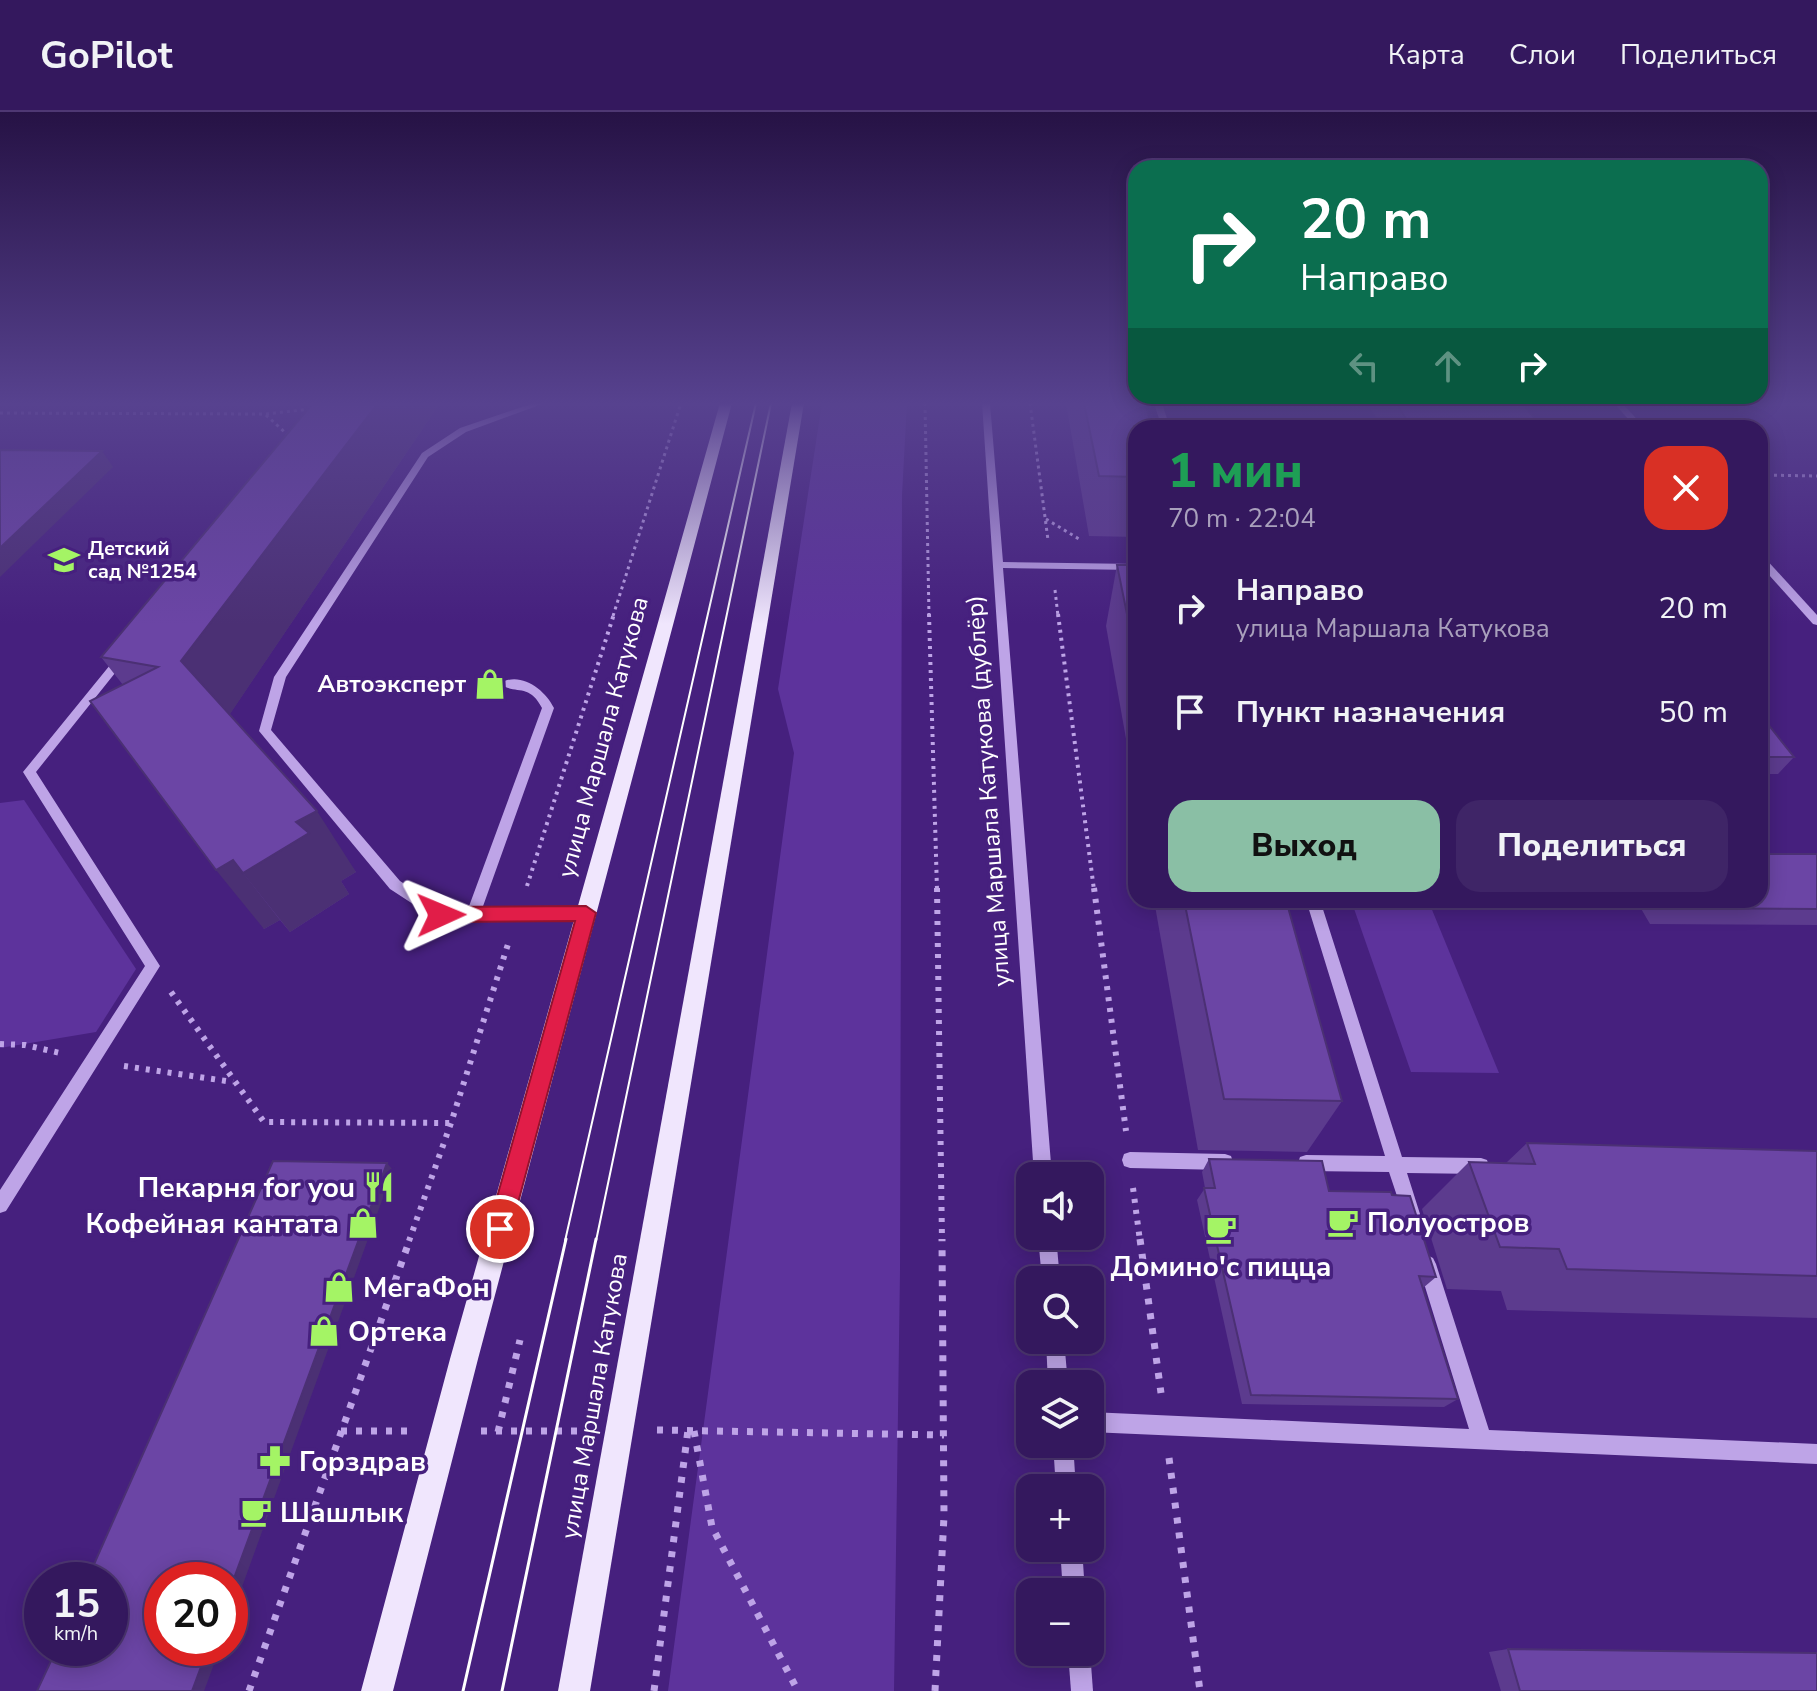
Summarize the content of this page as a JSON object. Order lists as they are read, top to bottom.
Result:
{
  "streets": {
    "main road": ["улица Маршала Катукова"],
    "street": ["улица Маршала Катукова (дублёр)"]
  },
  "places": {
    "school or university": ["Детский сад №1254"],
    "shop": [
      "Автоэксперт",
      "Кофейная кантата",
      "МегаФон",
      "Ортека"
    ],
    "restaurant": ["Пекарня for you"],
    "cafe": ["Полуостров", "Домино'с пицца", "Шашлык"],
    "pharmacy": ["Горздрав"]
  },
  "page": {
    "header": "GoPilot",
    "nav": ["Карта", "Слои", "Поделиться"],
    "turn": ["20 m", "Направо"],
    "heading": ["1 мин", "70 m · 22:04"],
    "list": [
      {
        "name": "Направо",
        "note": "улица Маршала Катукова",
        "value": "20 m"
      },
      {
        "name": "Пункт назначения",
        "value": "50 m"
      }
    ],
    "buttons": ["Выход", "Поделиться"],
    "map_buttons": ["+", "−"],
    "speed": "15 km/h",
    "limit": "20"
  }
}
